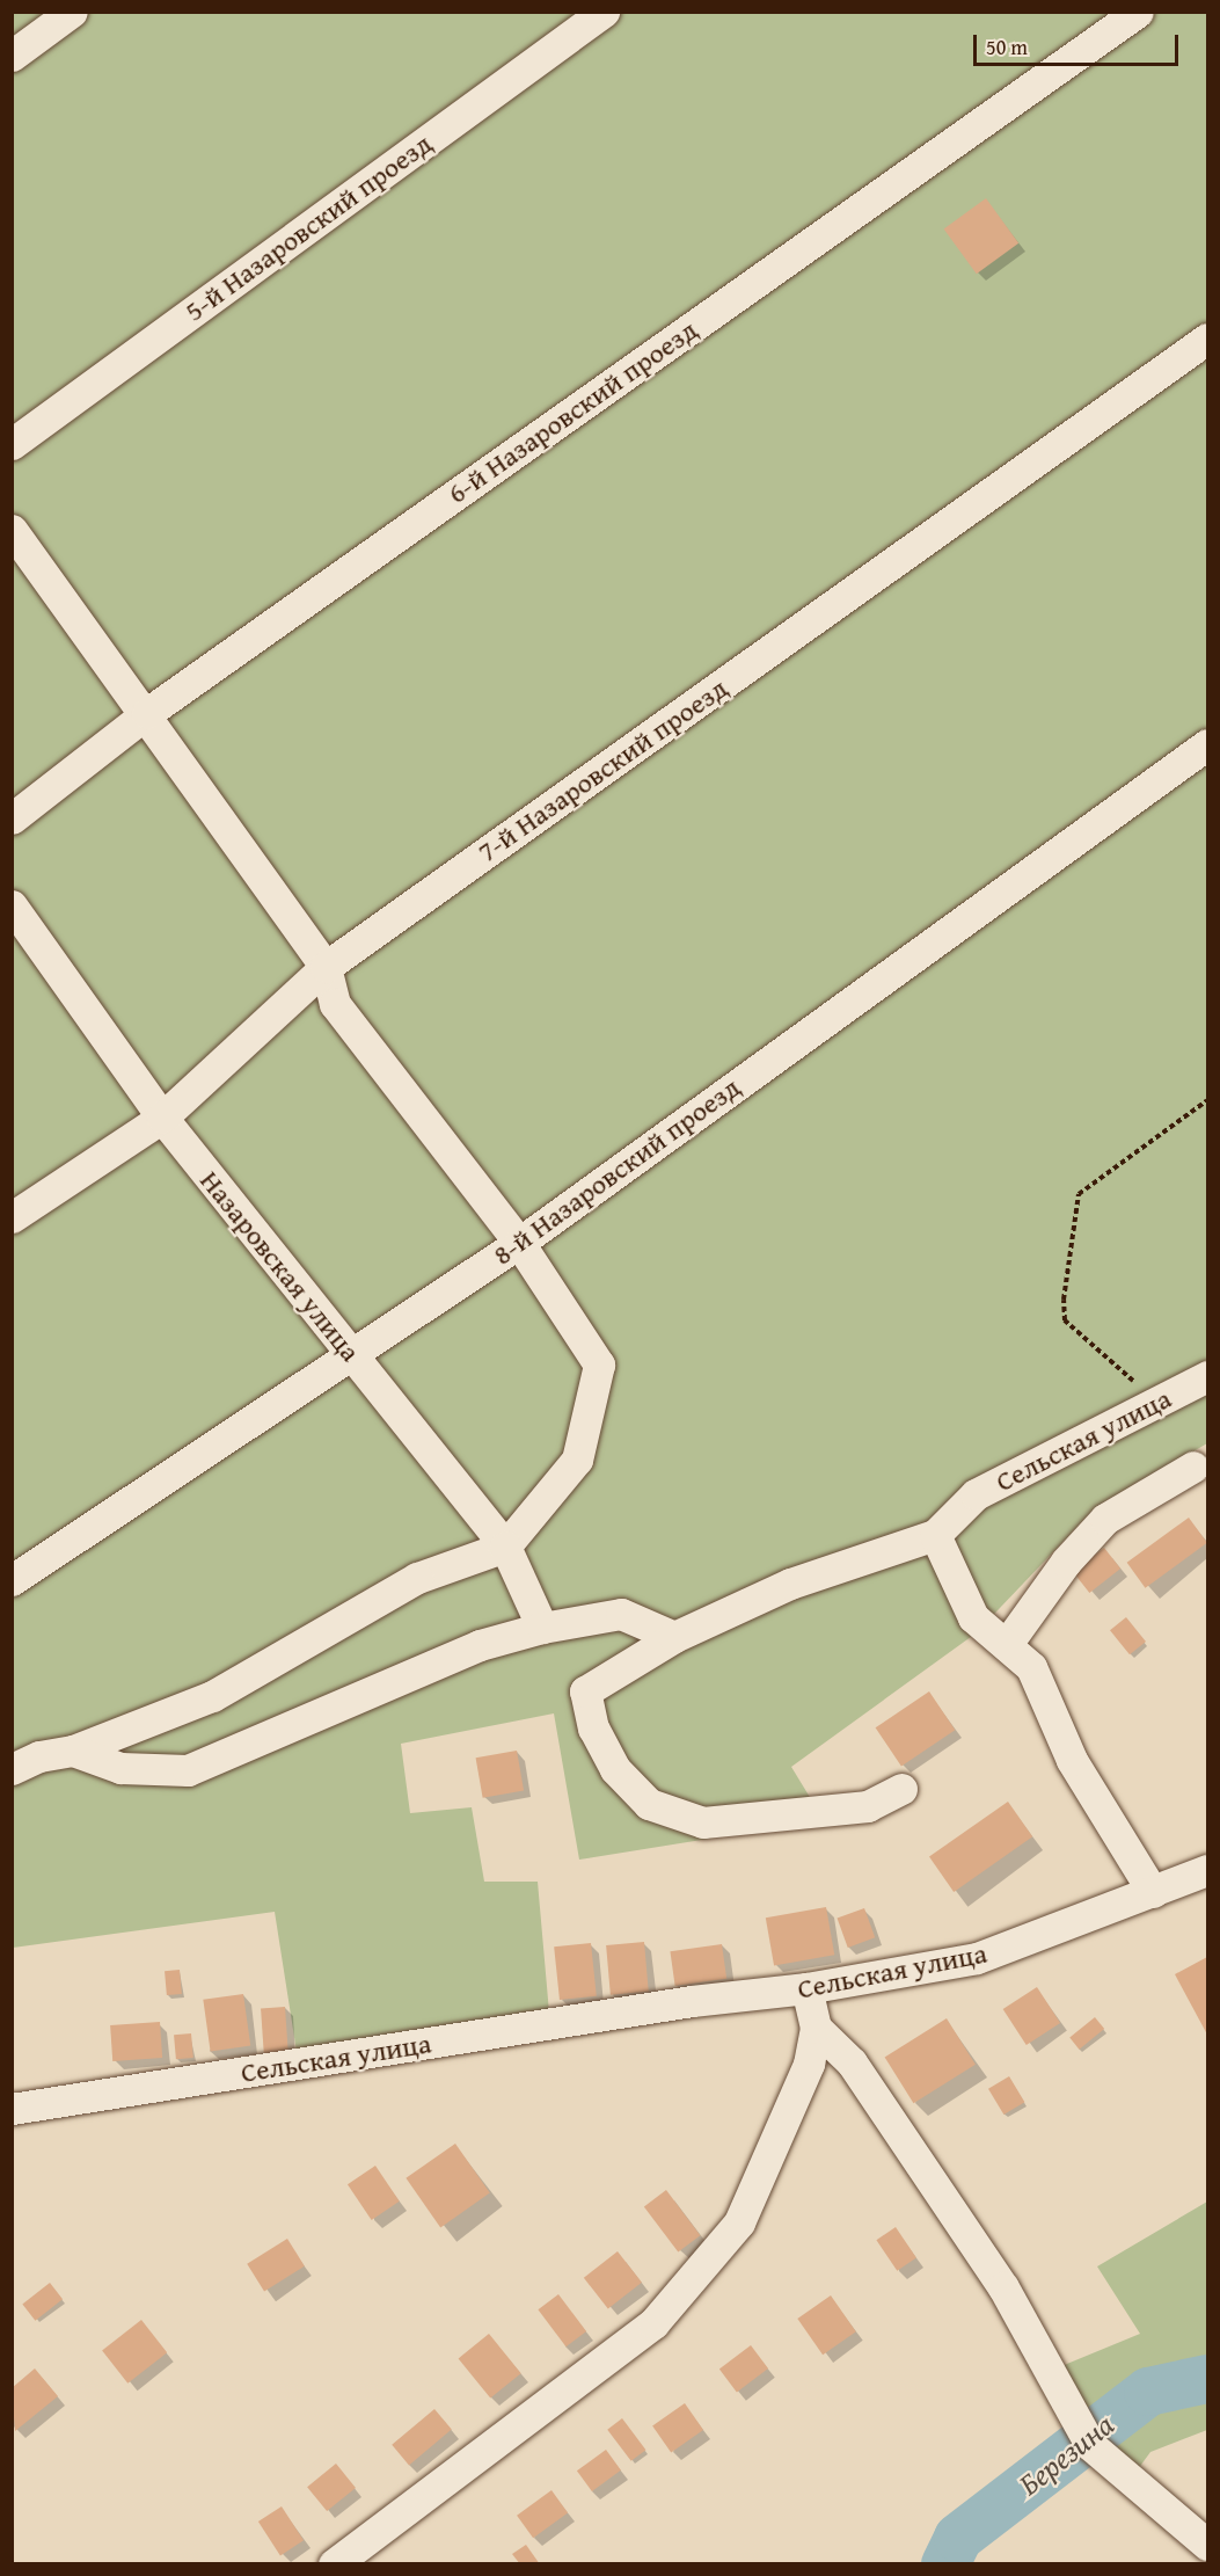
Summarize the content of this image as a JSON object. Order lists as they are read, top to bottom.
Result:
{
  "streets": {
    "street": [
      "5-й Назаровский проезд",
      "6-й Назаровский проезд",
      "7-й Назаровский проезд",
      "8-й Назаровский проезд",
      "Назаровская улица",
      "Сельская улица"
    ]
  },
  "crossings": [
    ["7-й Назаровский проезд", "Назаровская улица"],
    ["8-й Назаровский проезд", "Назаровская улица"]
  ],
  "water": ["Березина"],
  "scale_bar": "50 m"
}
